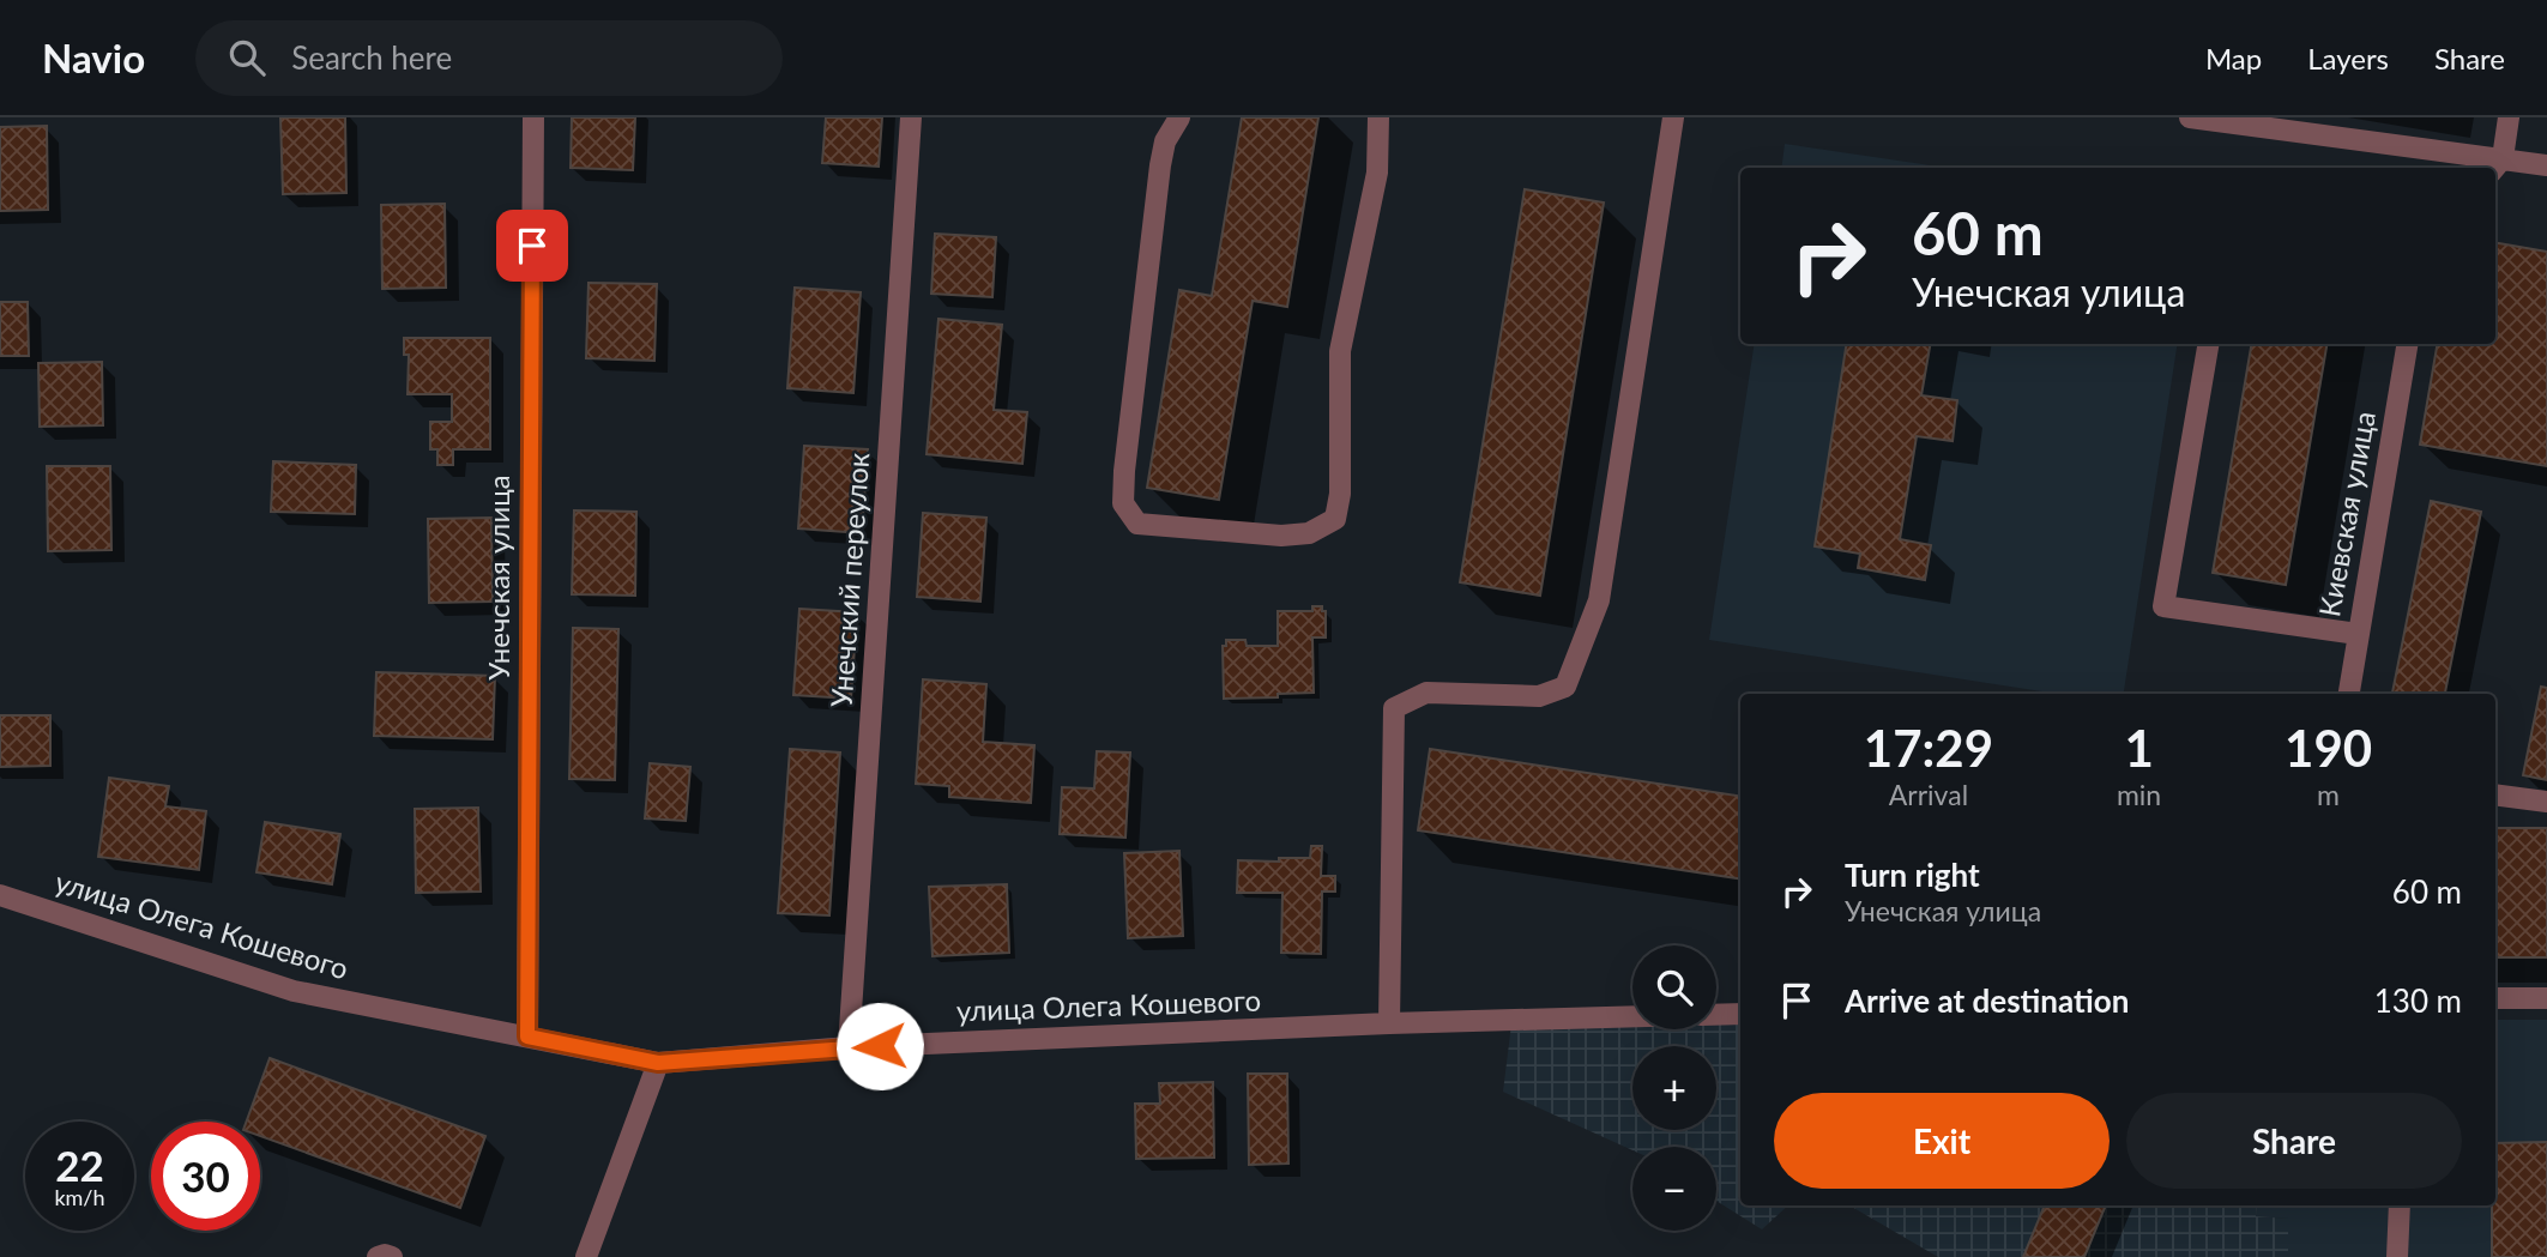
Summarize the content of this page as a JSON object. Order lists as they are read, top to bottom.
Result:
{
  "streets": {
    "street": [
      "Киевская улица",
      "Унечская улица",
      "Унечский переулок",
      "улица Олега Кошевого"
    ]
  },
  "crossings": [
    ["Унечская улица", "улица Олега Кошевого"],
    ["Унечский переулок", "улица Олега Кошевого"]
  ],
  "page": {
    "header": "Navio",
    "search": "Search here",
    "nav": ["Map", "Layers", "Share"],
    "turn": ["60 m", "Унечская улица"],
    "eta": [
      "17:29",
      "Arrival",
      "1",
      "min",
      "190",
      "m"
    ],
    "list": [
      {
        "name": "Turn right",
        "note": "Унечская улица",
        "value": "60 m"
      },
      {
        "name": "Arrive at destination",
        "value": "130 m"
      }
    ],
    "map_buttons": ["+", "−"],
    "buttons": ["Exit", "Share"],
    "speed": "22 km/h",
    "limit": "30"
  }
}
